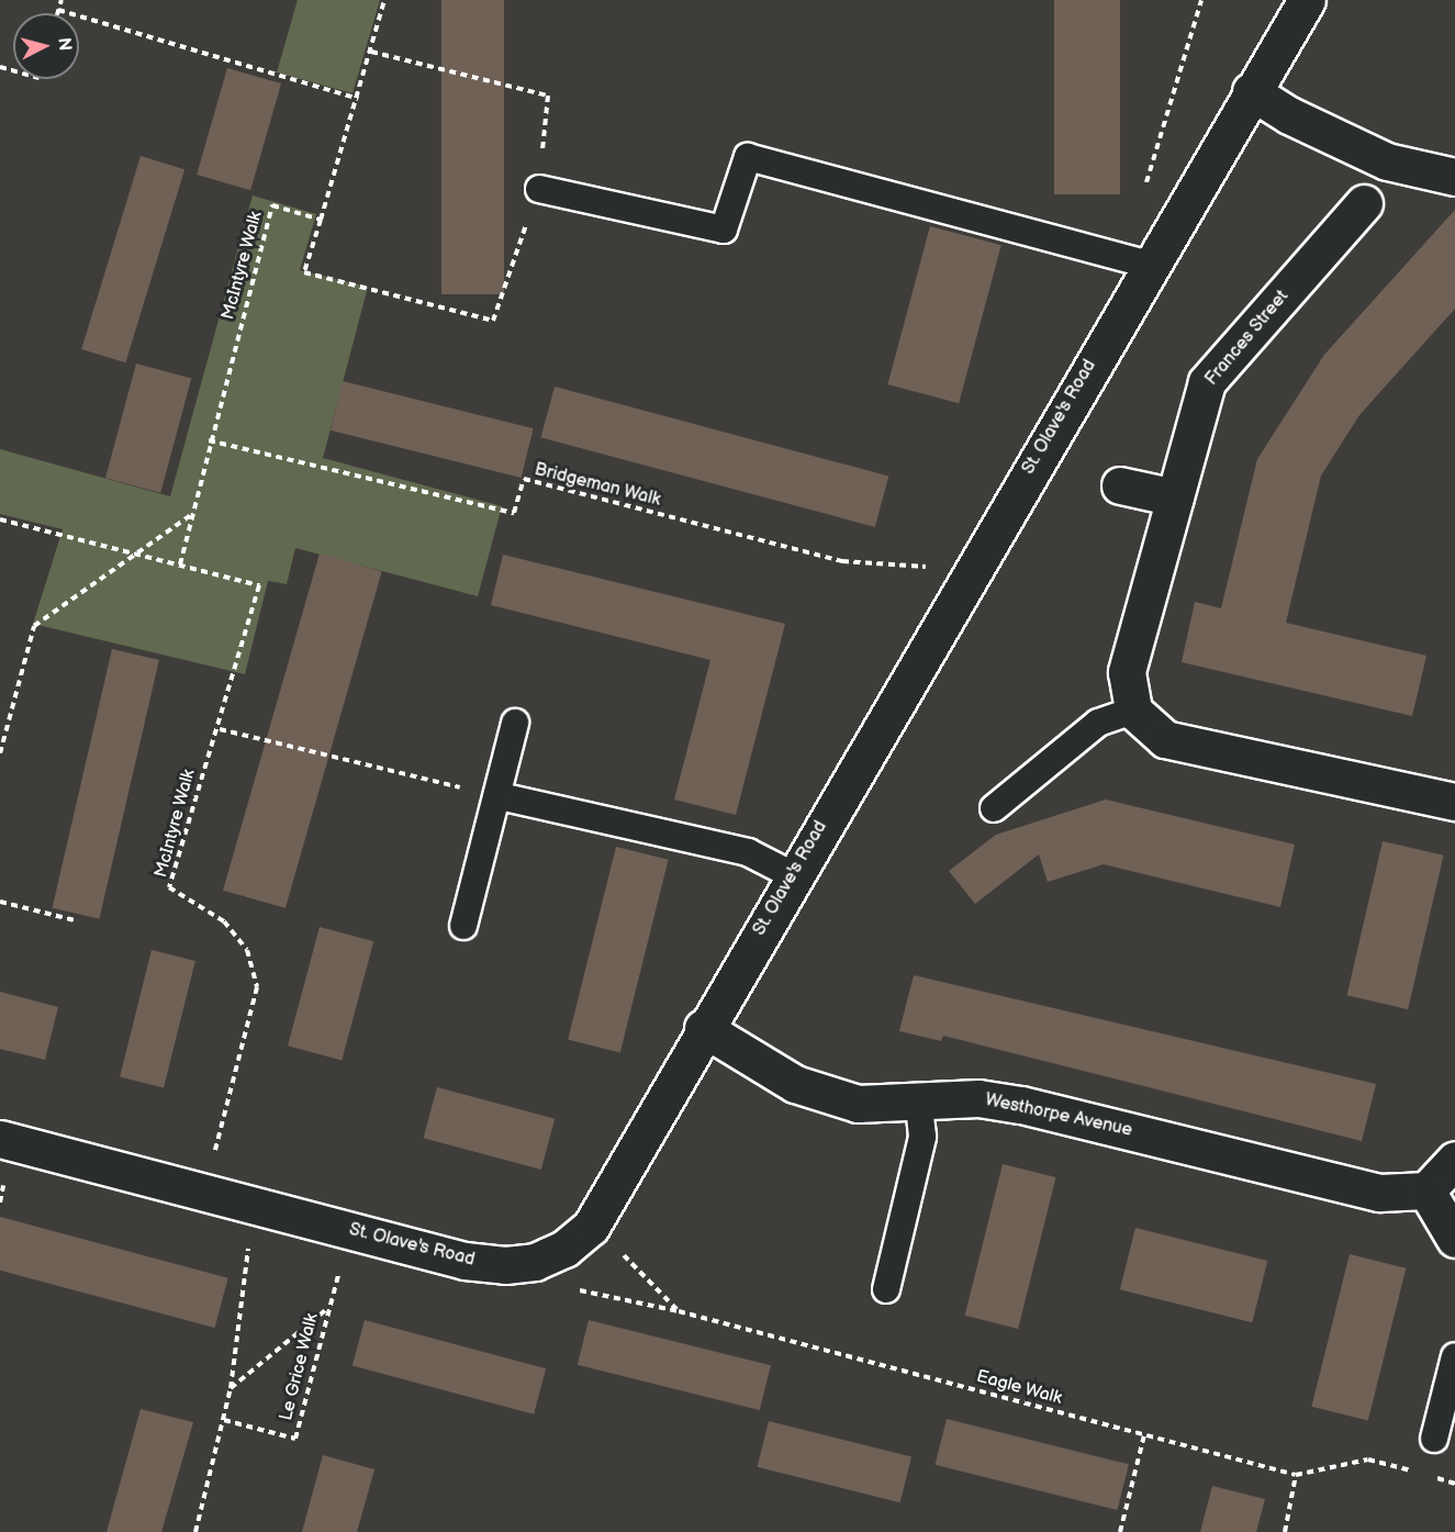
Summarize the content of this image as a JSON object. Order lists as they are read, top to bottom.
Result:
{
  "streets": {
    "street": ["Frances Street", "St. Olave's Road", "Westhorpe Avenue"],
    "path": [
      "McIntyre Walk",
      "Bridgeman Walk",
      "Le Grice Walk",
      "Eagle Walk"
    ]
  },
  "crossings": [
    ["McIntyre Walk", "St. Olave's Road"],
    ["McIntyre Walk", "Bridgeman Walk"],
    ["St. Olave's Road", "Bridgeman Walk"],
    ["St. Olave's Road", "Westhorpe Avenue"]
  ],
  "north": "right"
}
